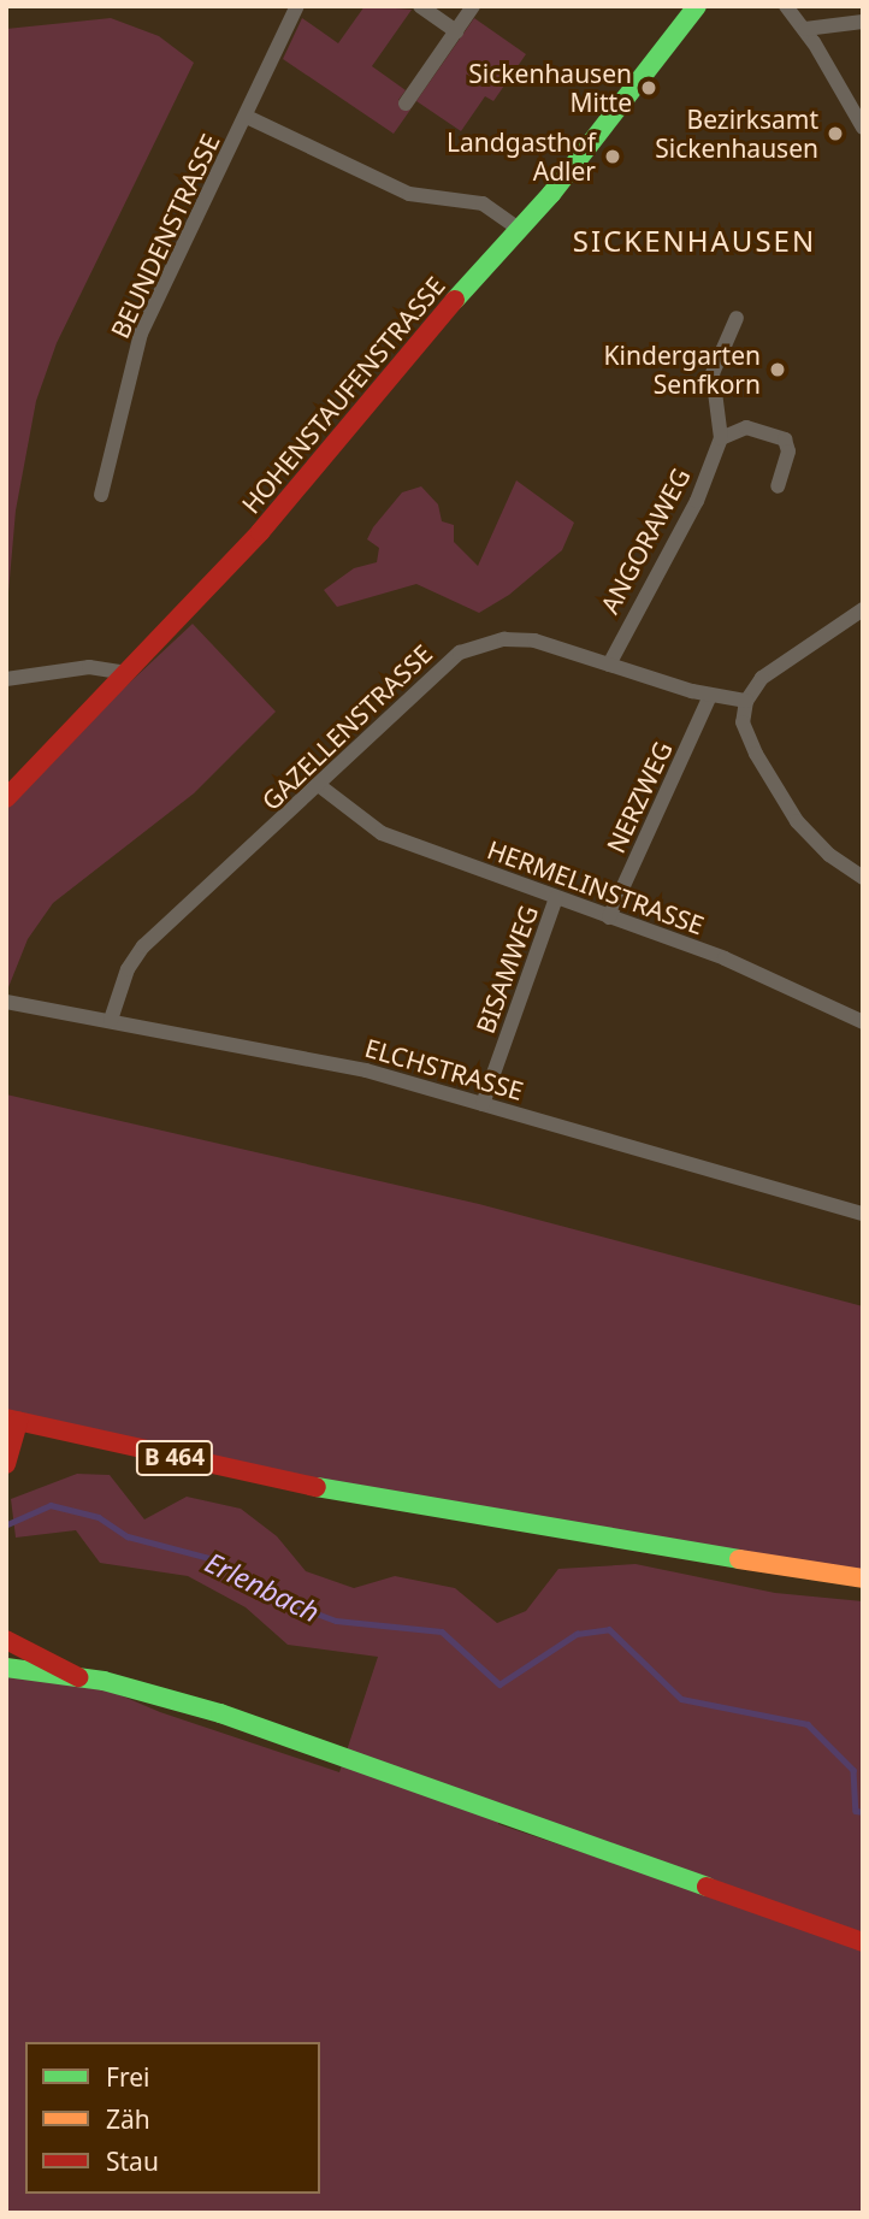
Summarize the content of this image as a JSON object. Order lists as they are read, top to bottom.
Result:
{
  "streets": {
    "street": [
      "BEUNDENSTRASSE",
      "HOHENSTAUFENSTRASSE",
      "ANGORAWEG",
      "GAZELLENSTRASSE",
      "NERZWEG",
      "HERMELINSTRASSE",
      "BISAMWEG",
      "ELCHSTRASSE",
      "B 464"
    ]
  },
  "crossings": [
    ["ANGORAWEG", "GAZELLENSTRASSE"],
    ["GAZELLENSTRASSE", "NERZWEG"],
    ["GAZELLENSTRASSE", "HERMELINSTRASSE"],
    ["GAZELLENSTRASSE", "ELCHSTRASSE"],
    ["NERZWEG", "HERMELINSTRASSE"],
    ["HERMELINSTRASSE", "BISAMWEG"],
    ["BISAMWEG", "ELCHSTRASSE"]
  ],
  "districts": ["SICKENHAUSEN"],
  "water": ["Erlenbach"],
  "places": [
    "Sickenhausen Mitte",
    "Bezirksamt Sickenhausen",
    "Landgasthof Adler",
    "Kindergarten Senfkorn"
  ],
  "legend": ["Frei", "Zäh", "Stau"]
}
